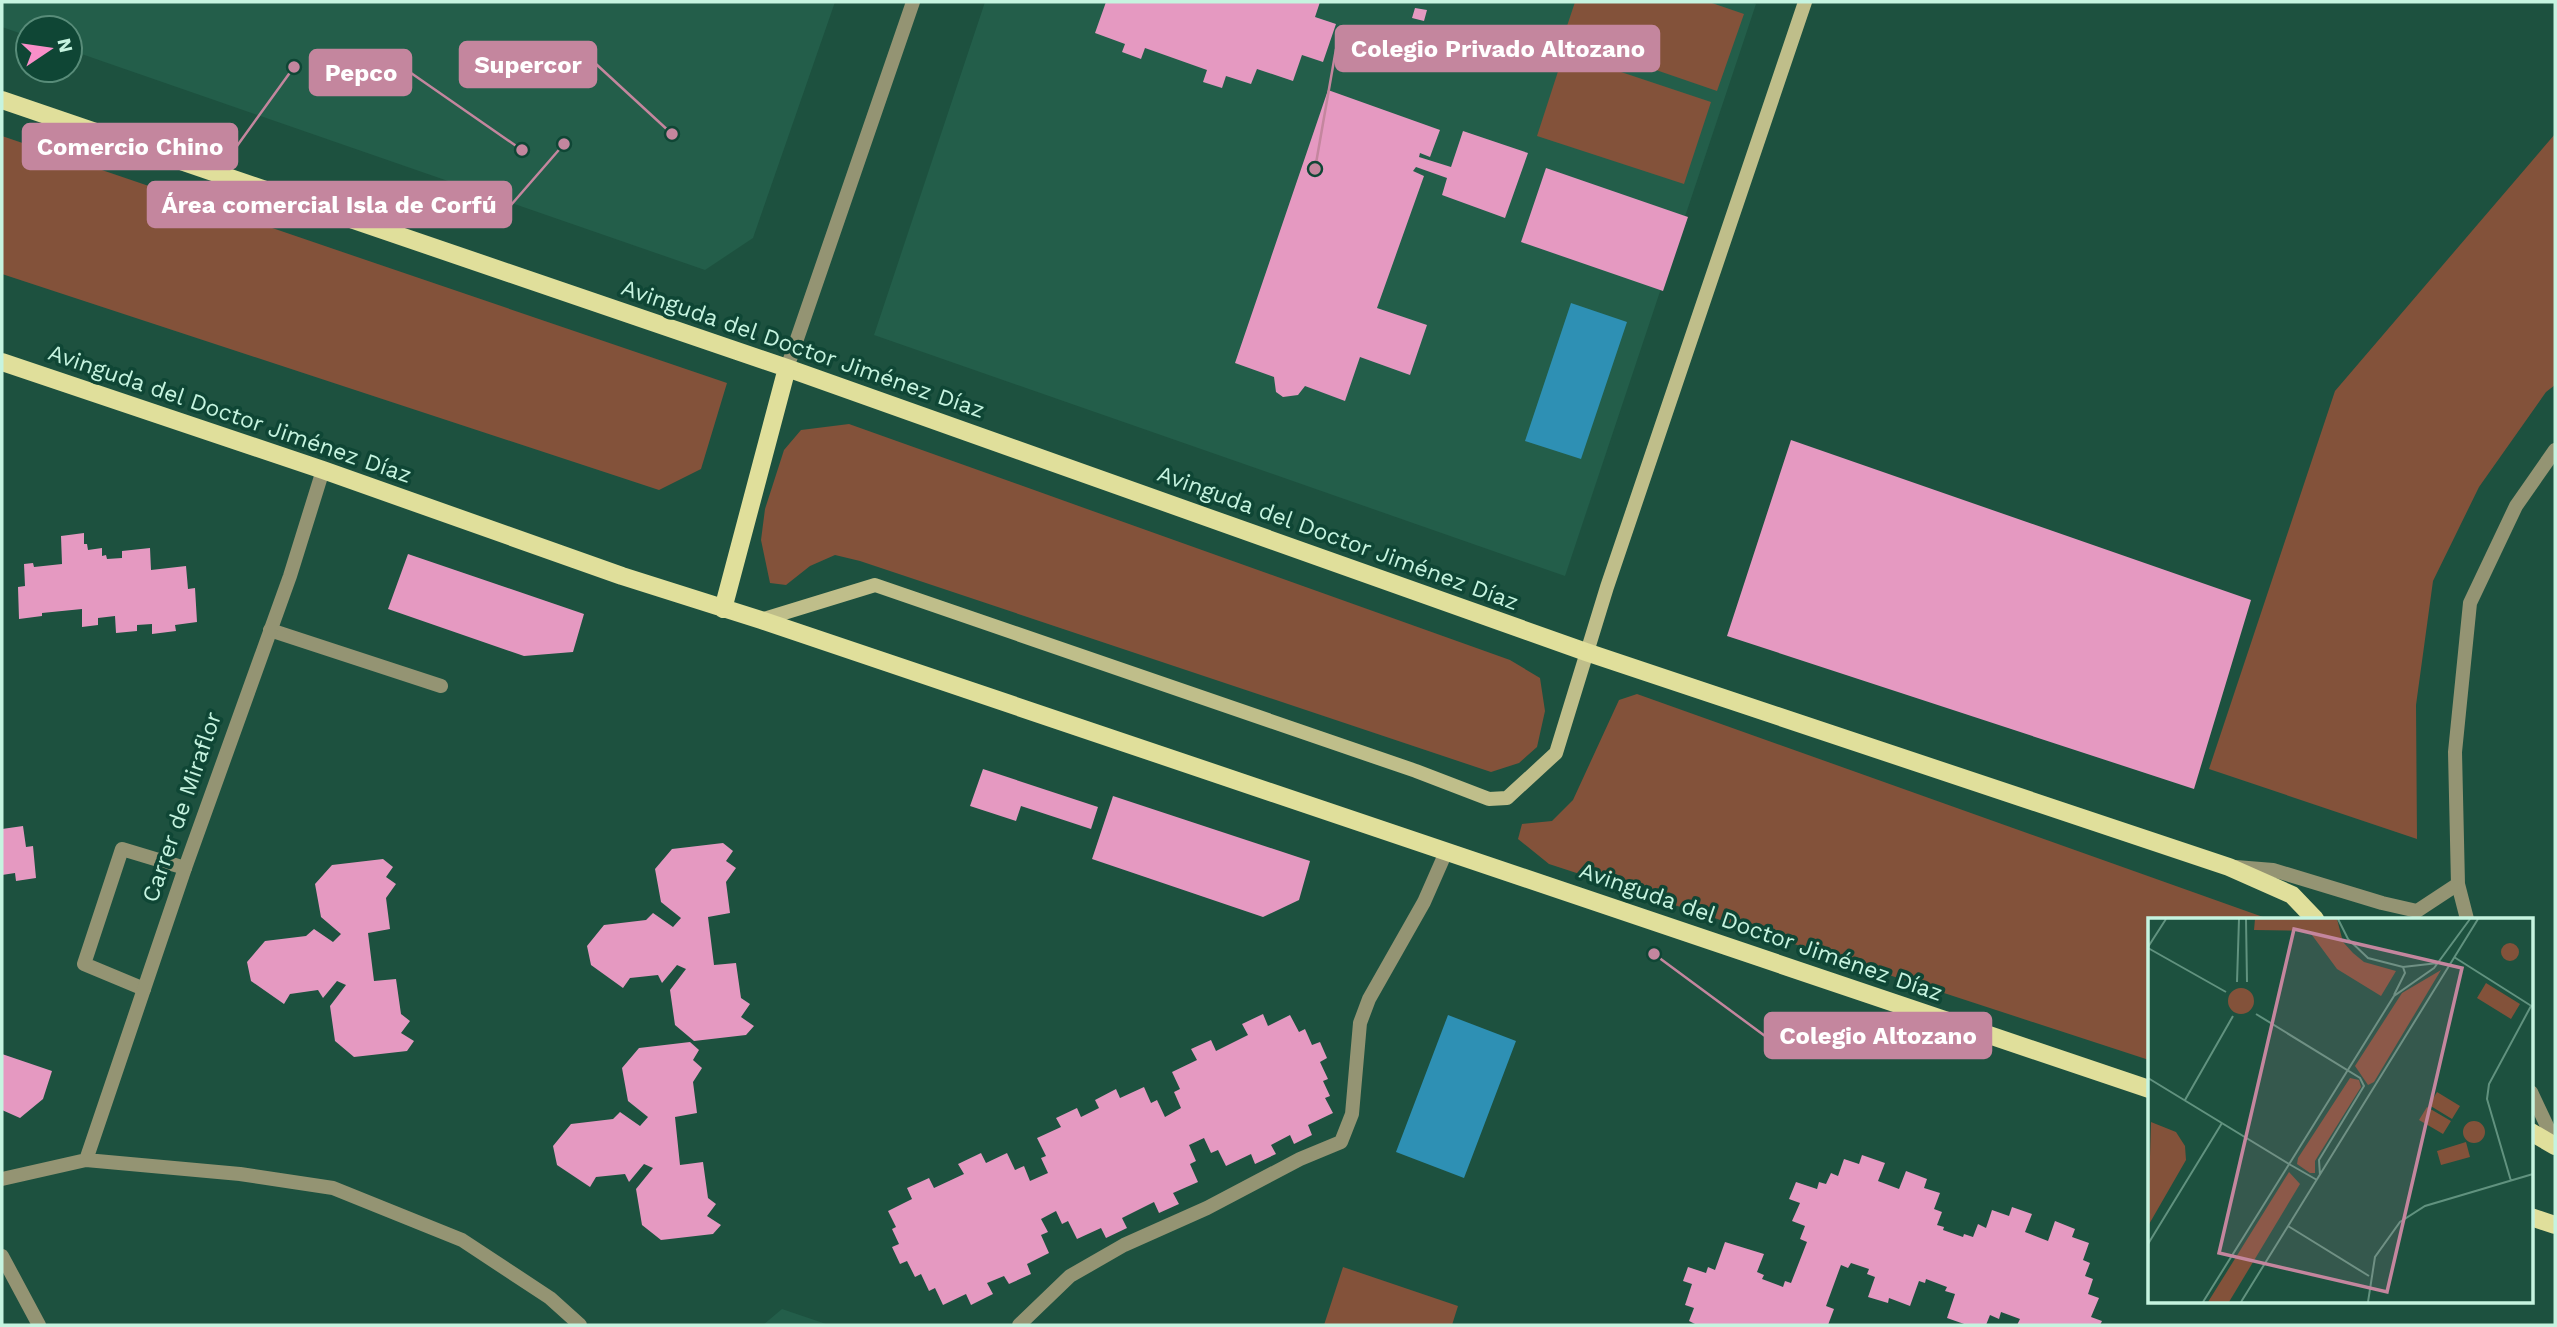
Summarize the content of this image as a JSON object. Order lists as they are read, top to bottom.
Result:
{
  "streets": {
    "main road": ["Avinguda del Doctor Jiménez Díaz"],
    "street": ["Carrer de Miraflor"]
  },
  "crossings": [
    ["Avinguda del Doctor Jiménez Díaz", "Carrer de Miraflor"]
  ],
  "places": [
    "Comercio Chino",
    "Supercor",
    "Área comercial Isla de Corfú",
    "Pepco",
    "Colegio Privado Altozano",
    "Colegio Altozano"
  ],
  "north": "right"
}
